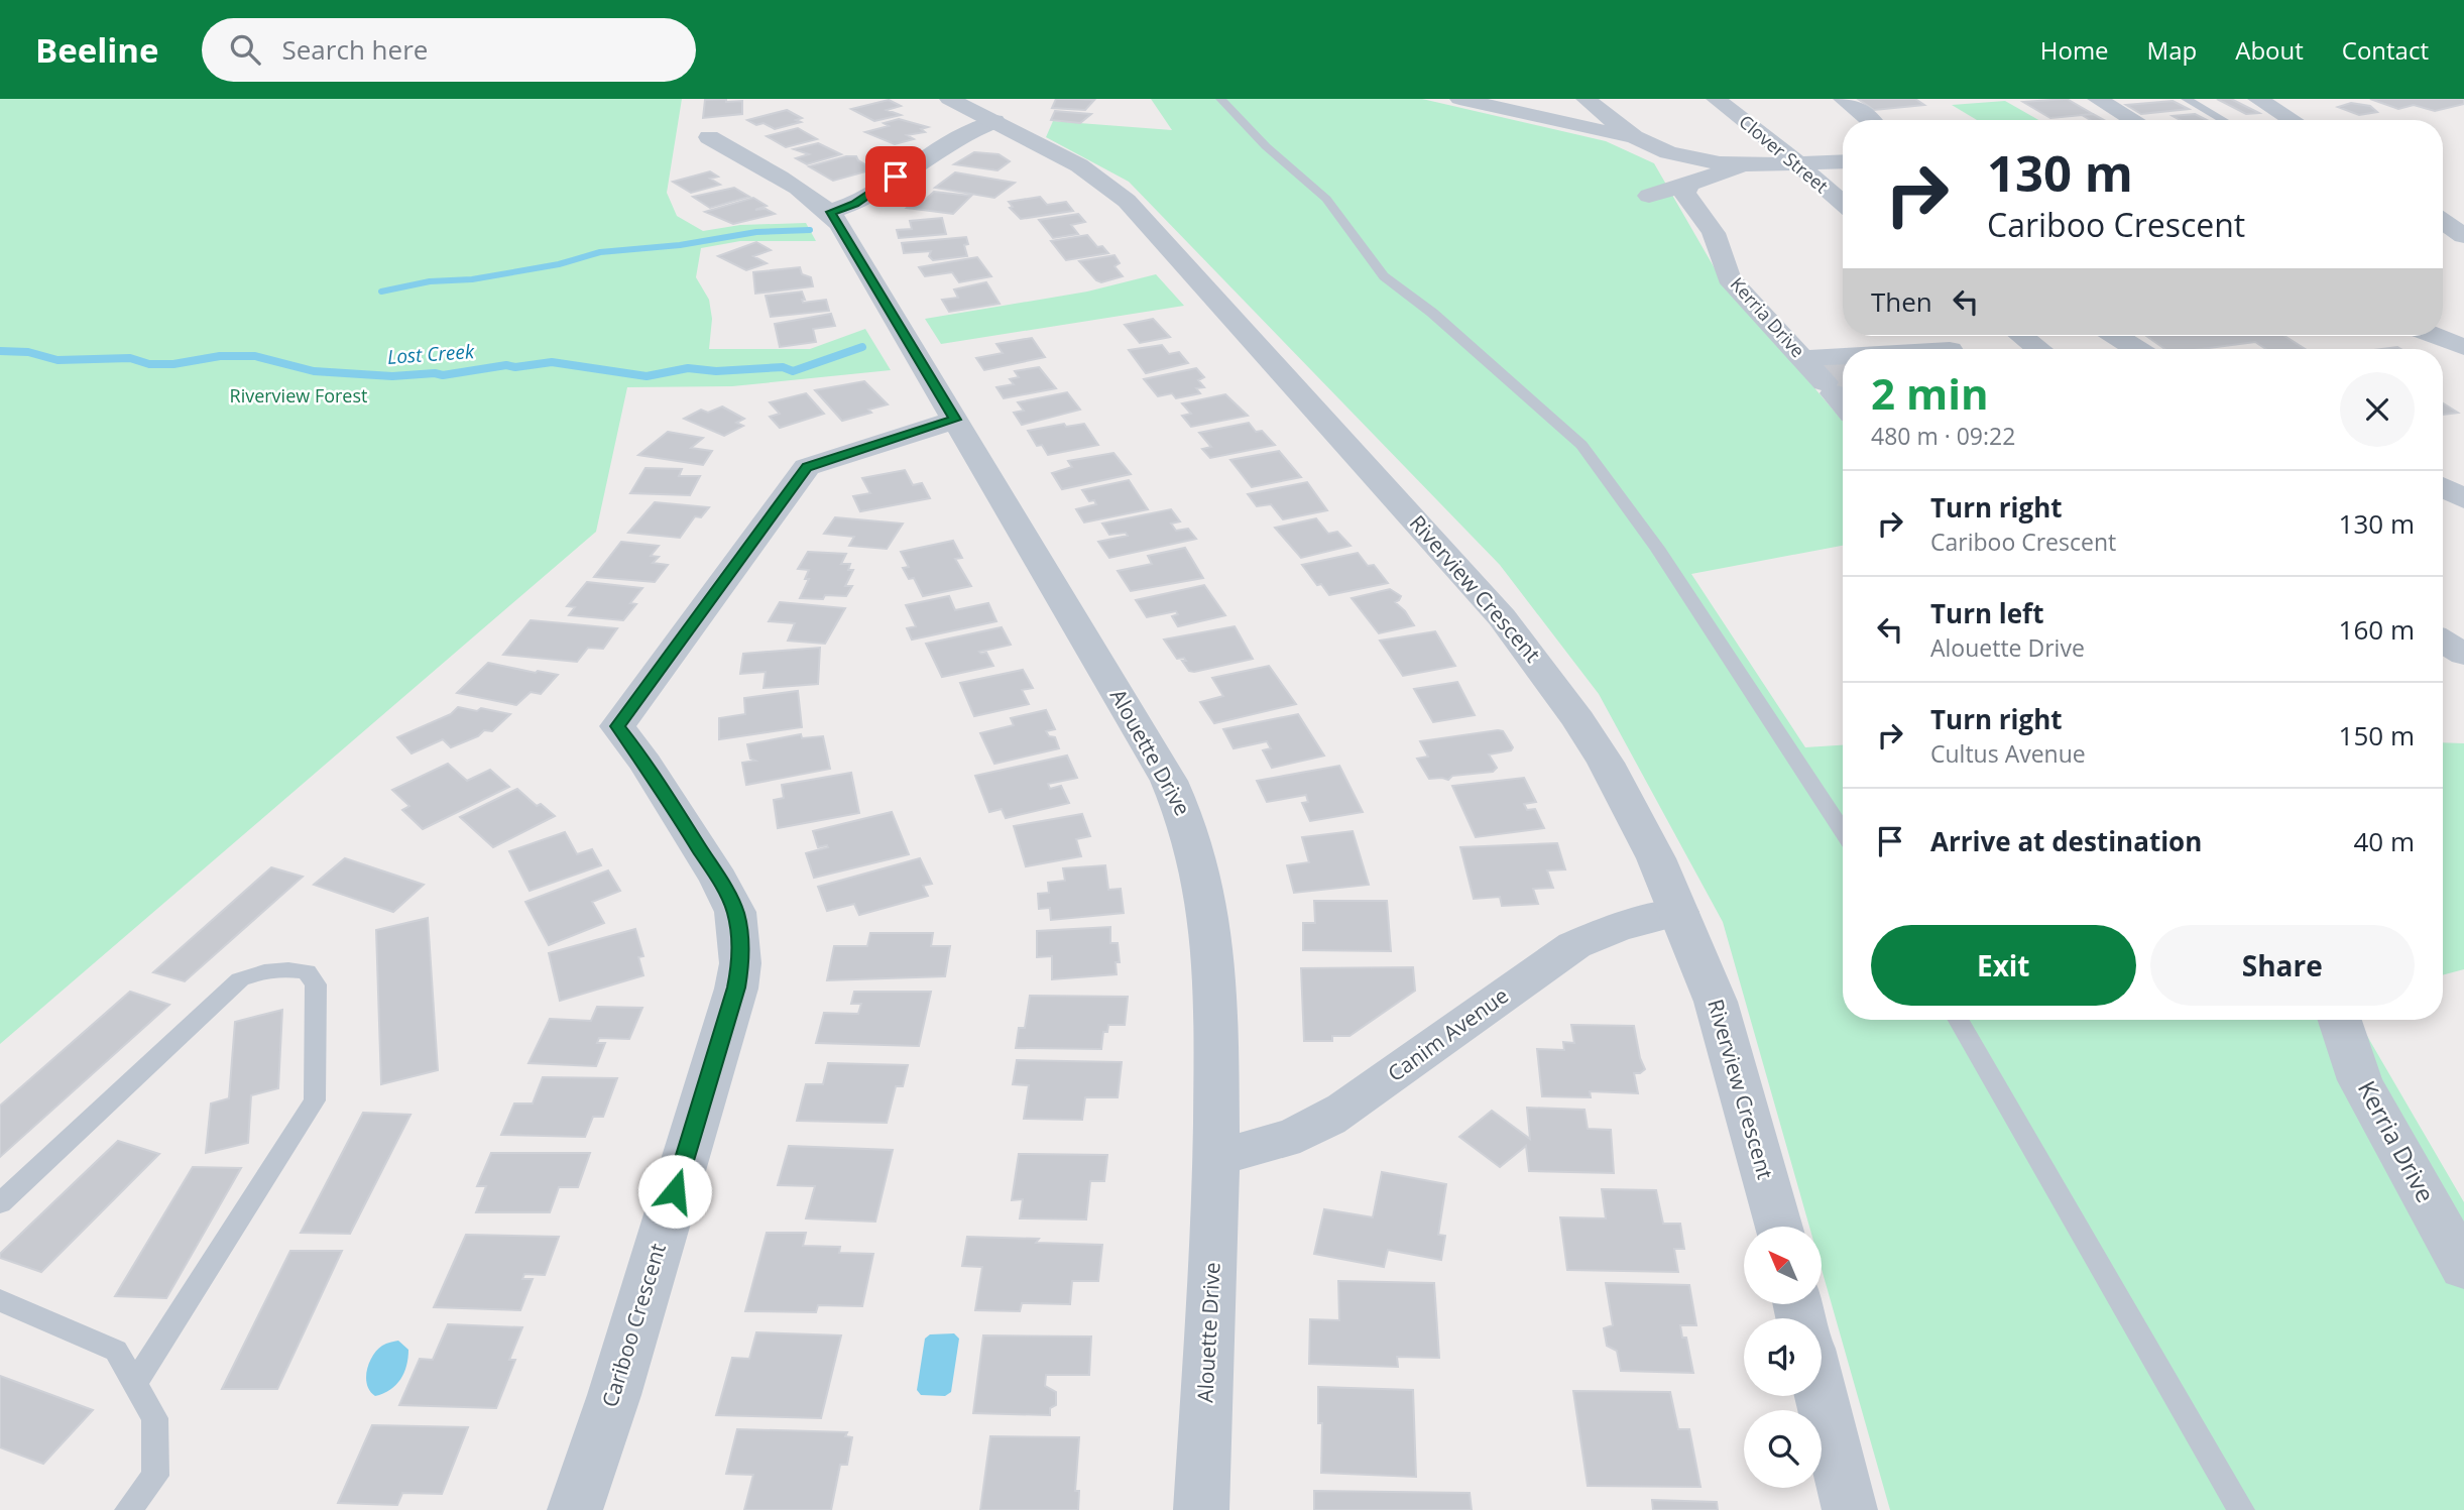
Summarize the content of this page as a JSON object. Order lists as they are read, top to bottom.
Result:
{
  "streets": {
    "street": [
      "Clover Street",
      "Kerria Drive",
      "Riverview Crescent",
      "Alouette Drive",
      "Canim Avenue",
      "Cariboo Crescent"
    ]
  },
  "crossings": [
    ["Riverview Crescent", "Canim Avenue"],
    ["Alouette Drive", "Canim Avenue"],
    ["Alouette Drive", "Cariboo Crescent"]
  ],
  "water": ["Lost Creek"],
  "parks": ["Riverview Forest"],
  "north": "top left",
  "page": {
    "header": "Beeline",
    "search": "Search here",
    "nav": [
      "Home",
      "Map",
      "About",
      "Contact"
    ],
    "turn": ["130 m", "Cariboo Crescent"],
    "then": "Then",
    "heading": ["2 min", "480 m · 09:22"],
    "list": [
      {
        "name": "Turn right",
        "note": "Cariboo Crescent",
        "value": "130 m"
      },
      {
        "name": "Turn left",
        "note": "Alouette Drive",
        "value": "160 m"
      },
      {
        "name": "Turn right",
        "note": "Cultus Avenue",
        "value": "150 m"
      },
      {
        "name": "Arrive at destination",
        "value": "40 m"
      }
    ],
    "buttons": ["Exit", "Share"]
  }
}
